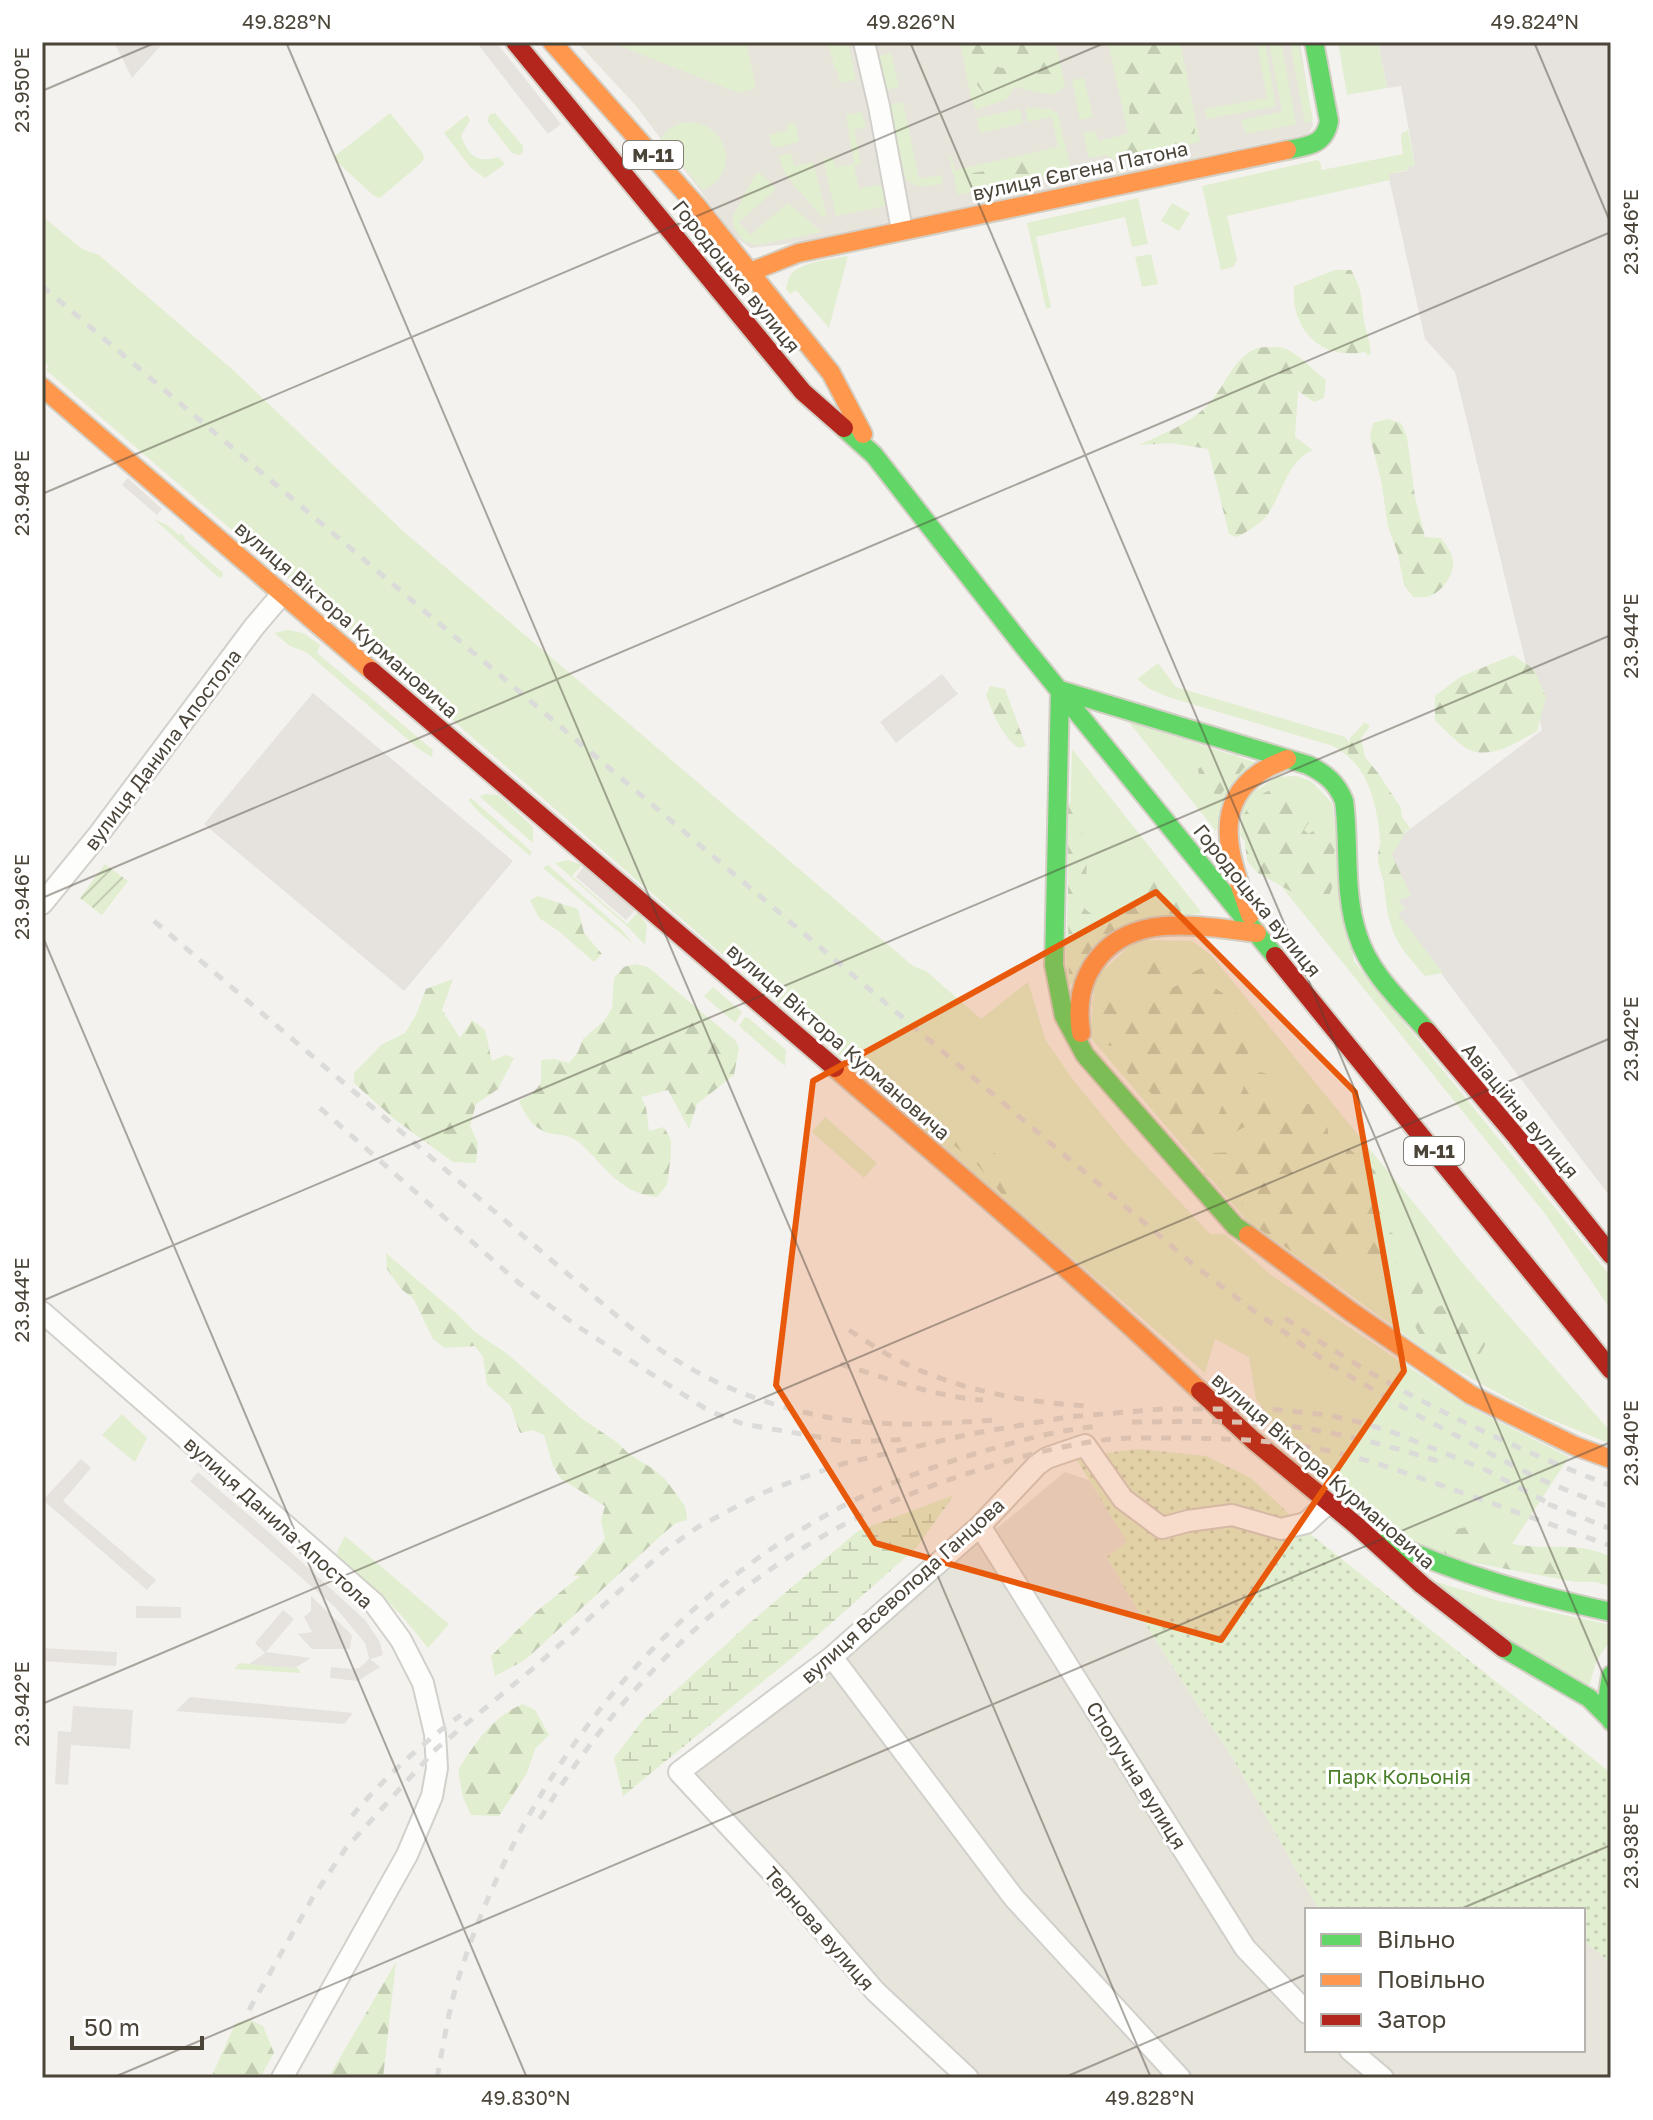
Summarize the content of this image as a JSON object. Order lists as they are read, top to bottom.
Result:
{
  "streets": {
    "main road": [
      "М-11",
      "вулиця Євгена Патона",
      "Городоцька вулиця",
      "вулиця Віктора Курмановича",
      "Авіаційна вулиця"
    ],
    "street": [
      "вулиця Данила Апостола",
      "вулиця Всеволода Ганцова",
      "Сполучна вулиця",
      "Тернова вулиця"
    ]
  },
  "crossings": [
    ["вулиця Євгена Патона", "Городоцька вулиця"],
    ["Городоцька вулиця", "Авіаційна вулиця"],
    ["вулиця Віктора Курмановича", "вулиця Данила Апостола"],
    ["вулиця Віктора Курмановича", "вулиця Всеволода Ганцова"],
    ["вулиця Всеволода Ганцова", "Сполучна вулиця"],
    ["вулиця Всеволода Ганцова", "Тернова вулиця"]
  ],
  "parks": ["Парк Кольонія"],
  "legend": ["Вільно", "Повільно", "Затор"],
  "scale_bar": "50 m",
  "coordinates": [
    "49.828°N",
    "49.826°N",
    "49.824°N",
    "23.950°E",
    "23.946°E",
    "23.948°E",
    "23.944°E",
    "23.942°E",
    "23.940°E",
    "23.938°E",
    "49.830°N"
  ]
}
